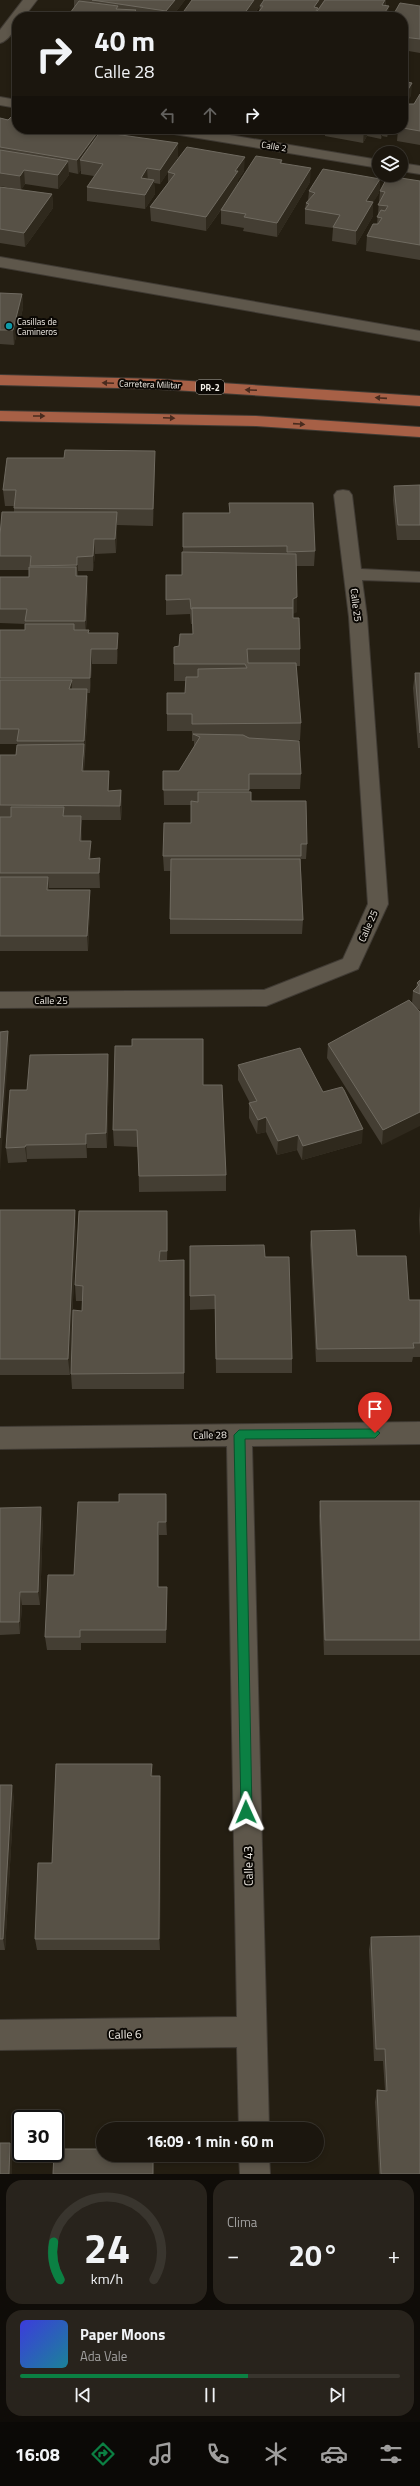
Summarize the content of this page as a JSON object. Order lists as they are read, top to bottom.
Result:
{
  "streets": {
    "main road": ["Carretera Militar", "PR-2"],
    "street": [
      "Calle 2",
      "Calle 25",
      "Calle 28",
      "Calle 43",
      "Calle 6"
    ]
  },
  "crossings": [
    ["Calle 28", "Calle 43"],
    ["Calle 43", "Calle 6"]
  ],
  "places": ["Casillas de Camineros"],
  "page": {
    "turn": ["40 m", "Calle 28"],
    "limit": "30",
    "trip": "16:09 · 1 min · 60 m",
    "tile": "Clima",
    "heat": ["−", "20°", "+"],
    "song": ["Paper Moons", "Ada Vale"],
    "tabs": "16:08",
    "gauge": ["24", "km/h"]
  }
}
